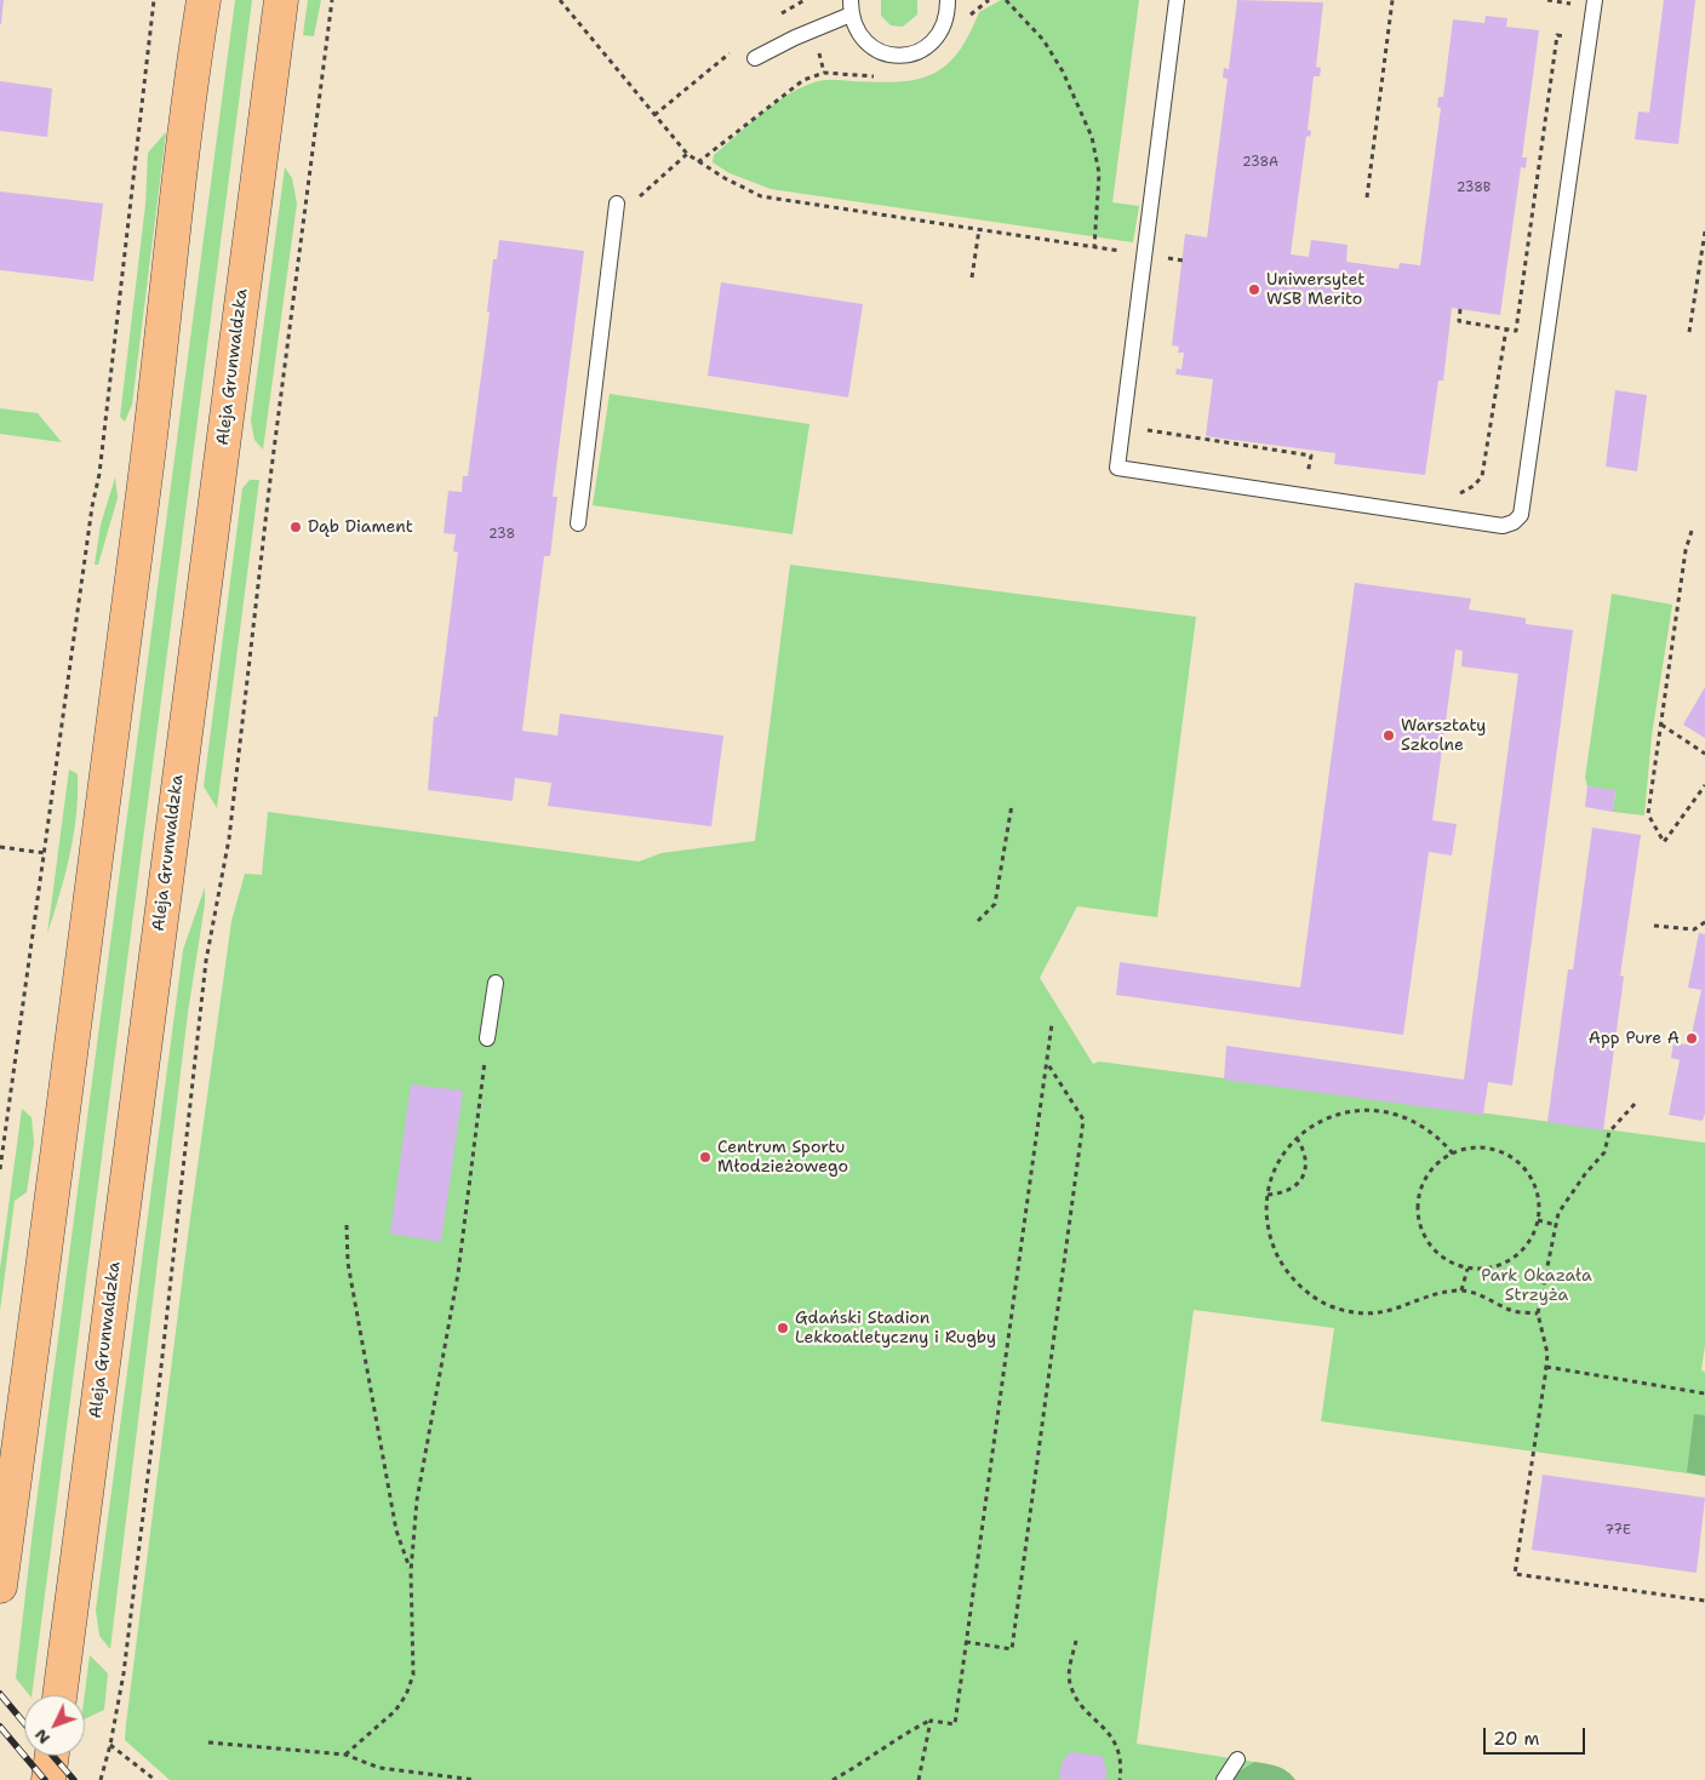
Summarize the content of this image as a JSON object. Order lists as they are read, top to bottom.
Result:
{
  "streets": {
    "main road": ["Aleja Grunwaldzka"]
  },
  "parks": ["Park Okazała Strzyża"],
  "places": [
    "Uniwersytet WSB Merito",
    "Dąb Diament",
    "Warsztaty Szkolne",
    "App Pure A",
    "Centrum Sportu Młodzieżowego",
    "Gdański Stadion Lekkoatletyczny i Rugby"
  ],
  "house_numbers": [
    "238A",
    "238B",
    "238",
    "77E"
  ],
  "scale_bar": "20 m",
  "north": "bottom left"
}
